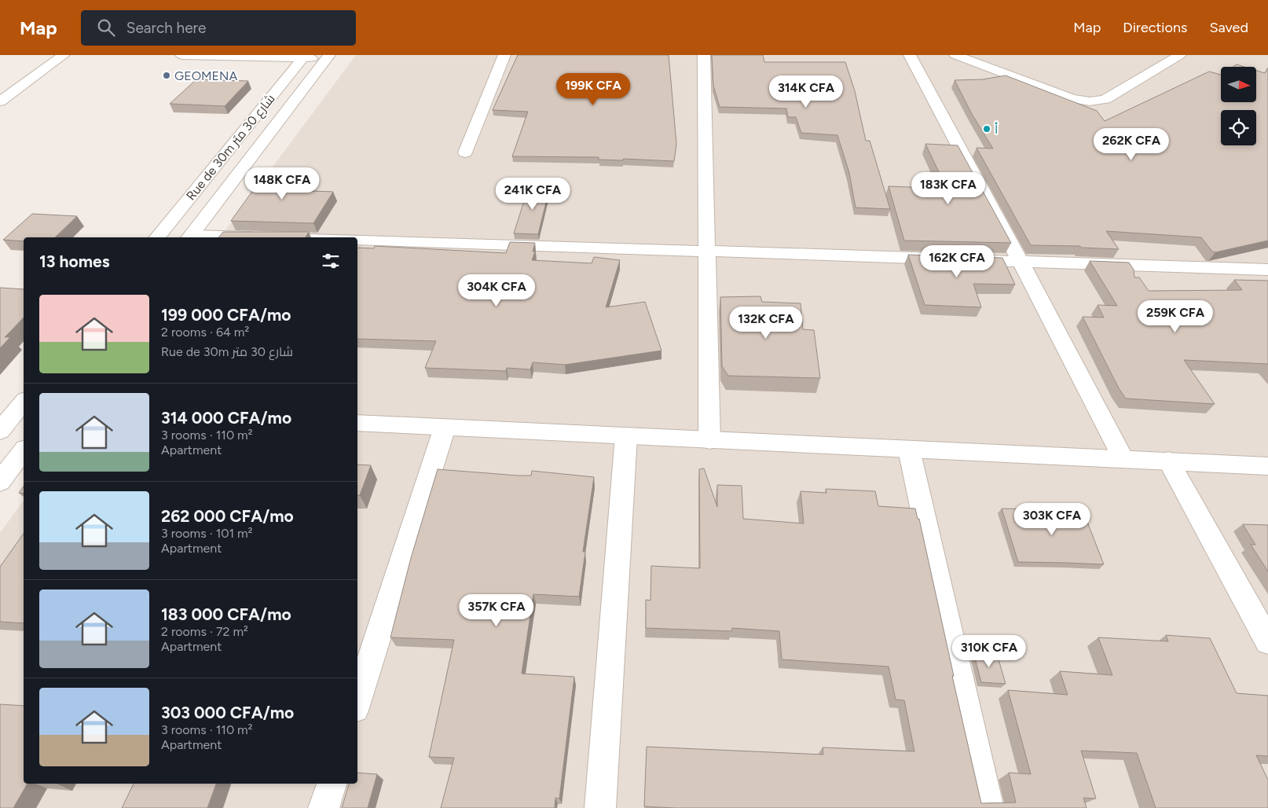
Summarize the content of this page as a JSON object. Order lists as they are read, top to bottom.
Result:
{
  "streets": {
    "street": ["Rue de 30m شارع 30 متر"]
  },
  "places": ["GEOMENA", "أ"],
  "north": "right",
  "page": {
    "header": "Map",
    "search": "Search here",
    "nav": ["Map", "Directions", "Saved"],
    "price": [
      "199K CFA",
      "314K CFA",
      "262K CFA",
      "148K CFA",
      "183K CFA",
      "241K CFA",
      "162K CFA",
      "304K CFA",
      "259K CFA",
      "132K CFA",
      "303K CFA",
      "357K CFA",
      "310K CFA"
    ],
    "heading": "13 homes",
    "list": [
      {
        "name": "199 000 CFA/mo",
        "note": "2 rooms · 64 m² · Rue de 30m شارع 30 متر"
      },
      {
        "name": "314 000 CFA/mo",
        "note": "3 rooms · 110 m² · Apartment"
      },
      {
        "name": "262 000 CFA/mo",
        "note": "3 rooms · 101 m² · Apartment"
      },
      {
        "name": "183 000 CFA/mo",
        "note": "2 rooms · 72 m² · Apartment"
      },
      {
        "name": "303 000 CFA/mo",
        "note": "3 rooms · 110 m² · Apartment"
      }
    ]
  }
}
